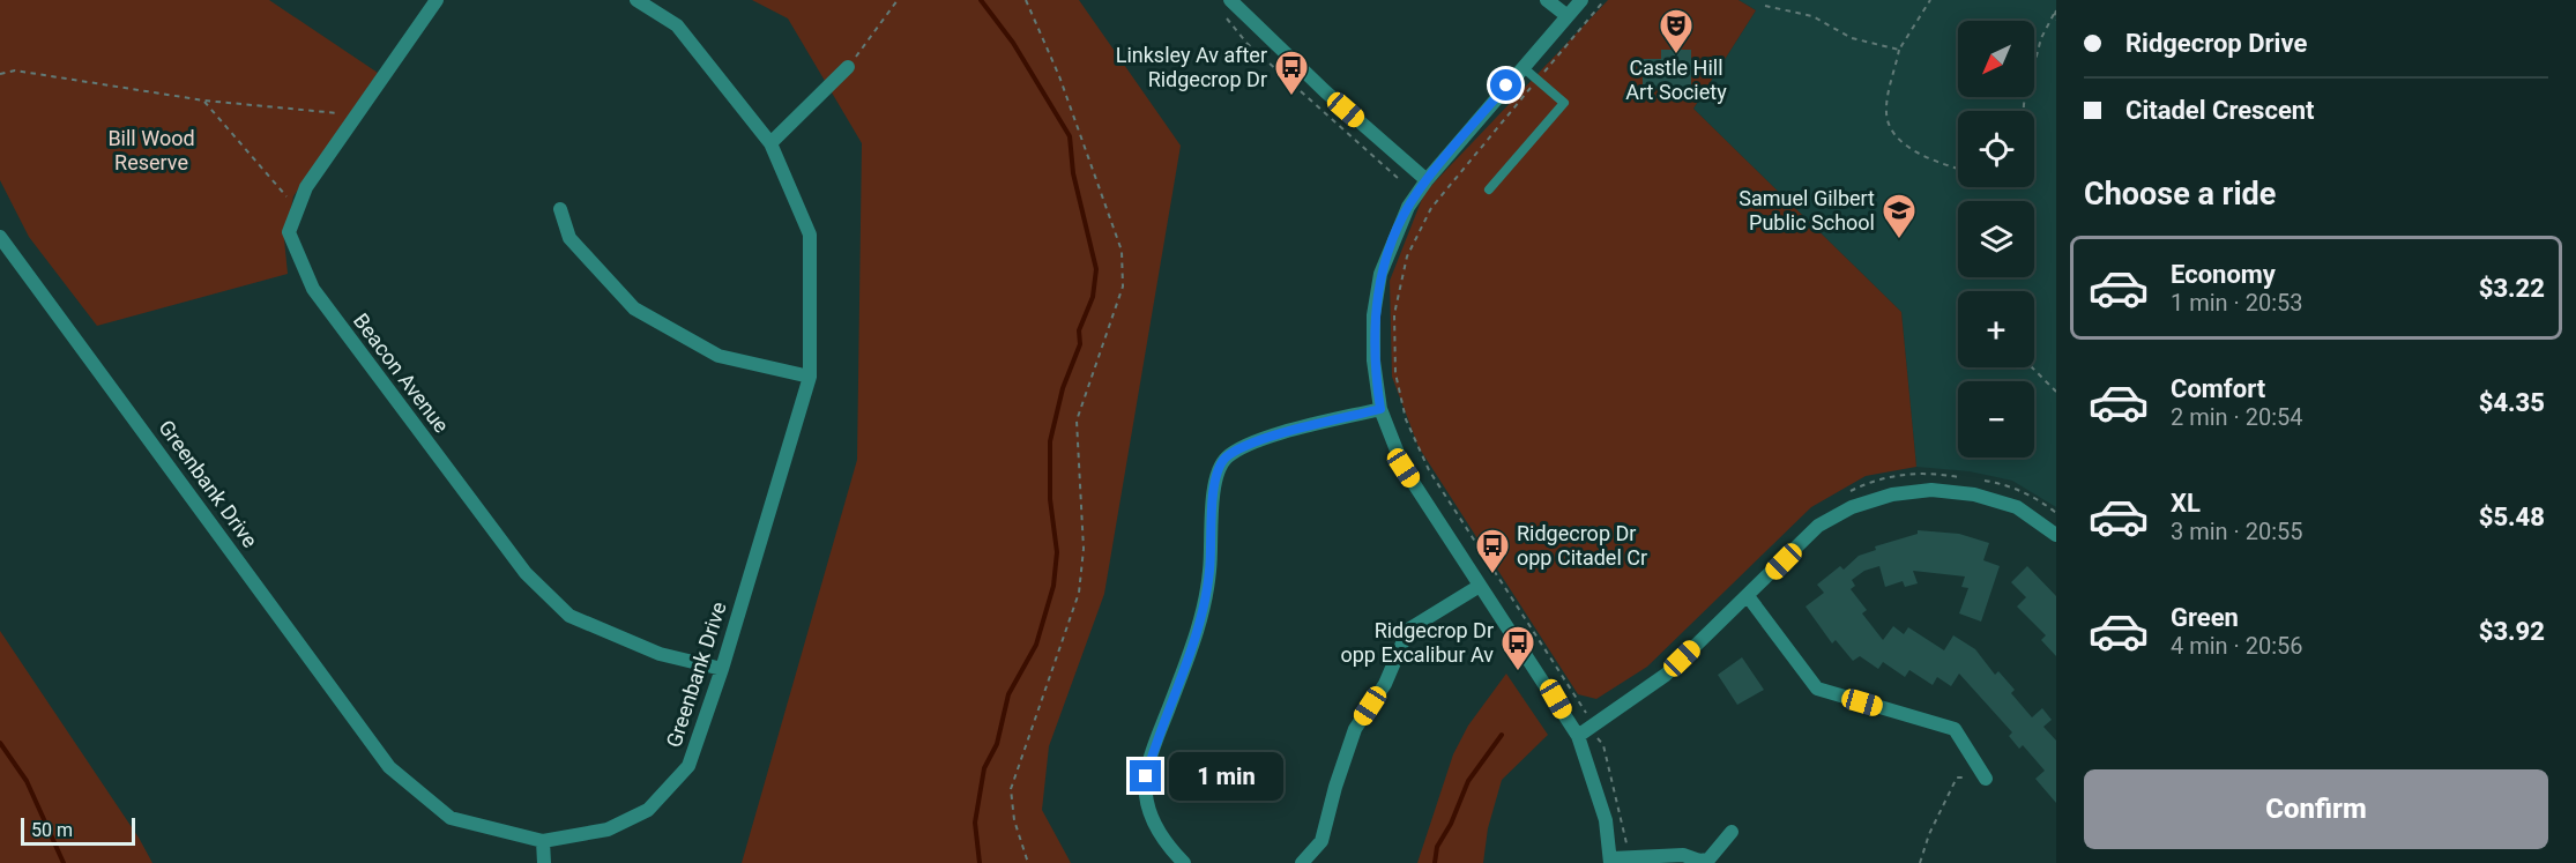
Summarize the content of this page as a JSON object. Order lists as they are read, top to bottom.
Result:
{
  "streets": {
    "street": ["Beacon Avenue", "Greenbank Drive"]
  },
  "crossings": [
    ["Beacon Avenue", "Greenbank Drive"]
  ],
  "parks": ["Bill Wood Reserve"],
  "places": {
    "theatre": ["Castle Hill Art Society"],
    "bus stop": ["Linksley Av after Ridgecrop Dr", "Ridgecrop Dr opp Citadel Cr", "Ridgecrop Dr opp Excalibur Av"],
    "school or university": ["Samuel Gilbert Public School"]
  },
  "scale_bar": "50 m",
  "north": "bottom left",
  "page": {
    "banner": ["Ridgecrop Drive", "Citadel Crescent"],
    "map_buttons": ["+", "−"],
    "heading": "Choose a ride",
    "list": [
      {
        "name": "Economy",
        "note": "1 min · 20:53",
        "value": "$3.22"
      },
      {
        "name": "Comfort",
        "note": "2 min · 20:54",
        "value": "$4.35"
      },
      {
        "name": "XL",
        "note": "3 min · 20:55",
        "value": "$5.48"
      },
      {
        "name": "Green",
        "note": "4 min · 20:56",
        "value": "$3.92"
      }
    ],
    "bubble": "1 min",
    "buttons": "Confirm",
    "scale": "50 m"
  }
}
